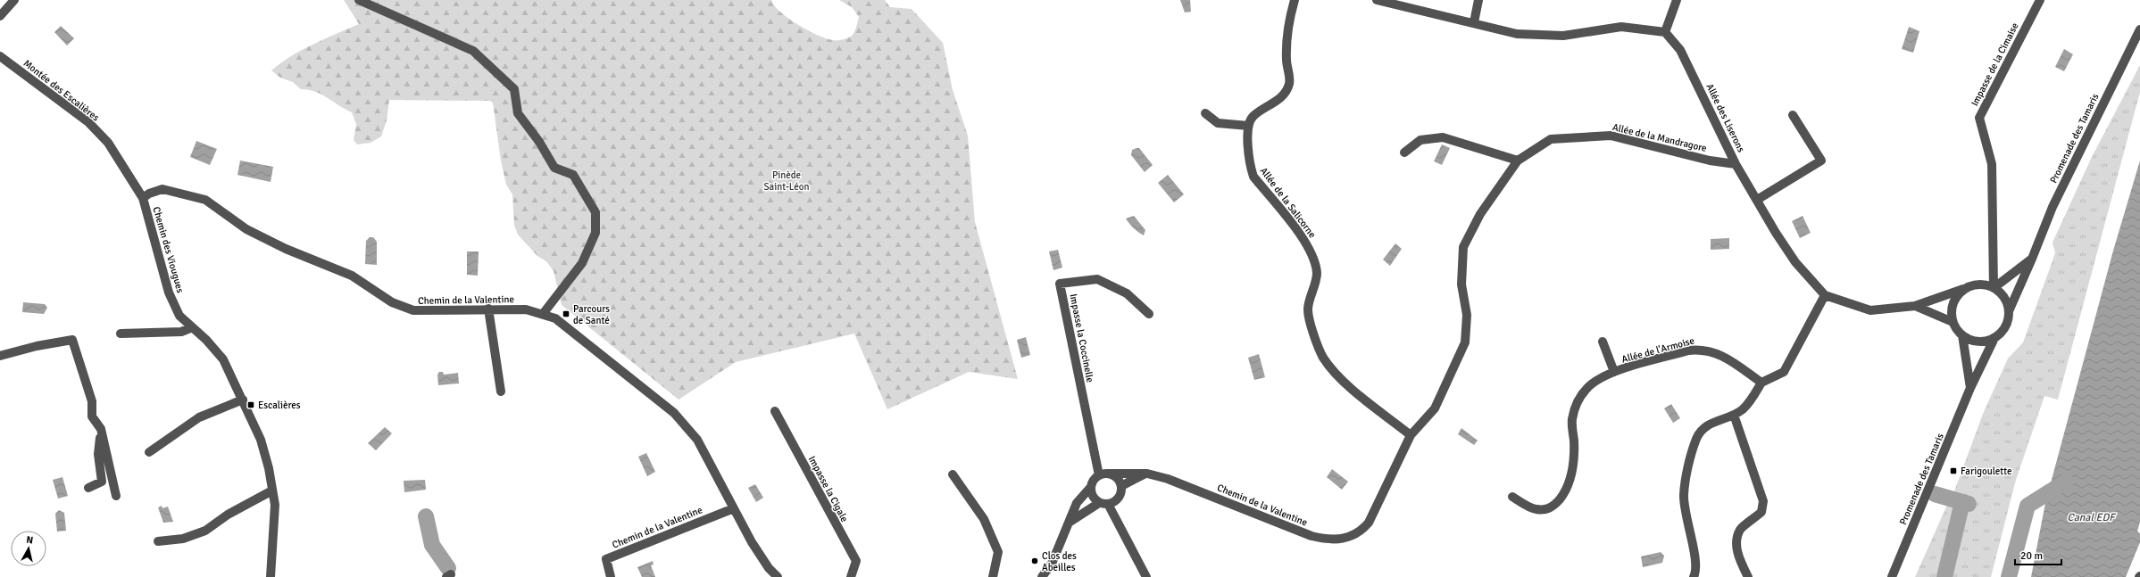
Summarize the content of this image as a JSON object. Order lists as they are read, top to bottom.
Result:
{
  "streets": {
    "street": [
      "Impasse de la Cimaise",
      "Montée des Escalières",
      "Allée des Liserons",
      "Allée de la Mandragore",
      "Promenade des Tamaris",
      "Allée de la Salicorne",
      "Chemin des Viougues",
      "Chemin de la Valentine",
      "Impasse la Coccinelle",
      "Allée de l'Armoise",
      "Impasse la Cigale"
    ]
  },
  "crossings": [
    ["Impasse de la Cimaise", "Promenade des Tamaris"],
    ["Montée des Escalières", "Chemin des Viougues"],
    ["Montée des Escalières", "Chemin de la Valentine"],
    ["Allée des Liserons", "Allée de la Mandragore"],
    ["Allée de la Mandragore", "Allée de la Salicorne"],
    ["Allée de la Mandragore", "Chemin de la Valentine"],
    ["Chemin des Viougues", "Chemin de la Valentine"],
    ["Chemin de la Valentine", "Impasse la Coccinelle"]
  ],
  "water": ["Canal EDF"],
  "parks": ["Pinède Saint-Léon"],
  "places": {
    "transit": ["Parcours de Santé", "Escalières", "Farigoulette"],
    "other": ["Clos des Abeilles"]
  },
  "scale_bar": "20 m",
  "north": "top"
}
